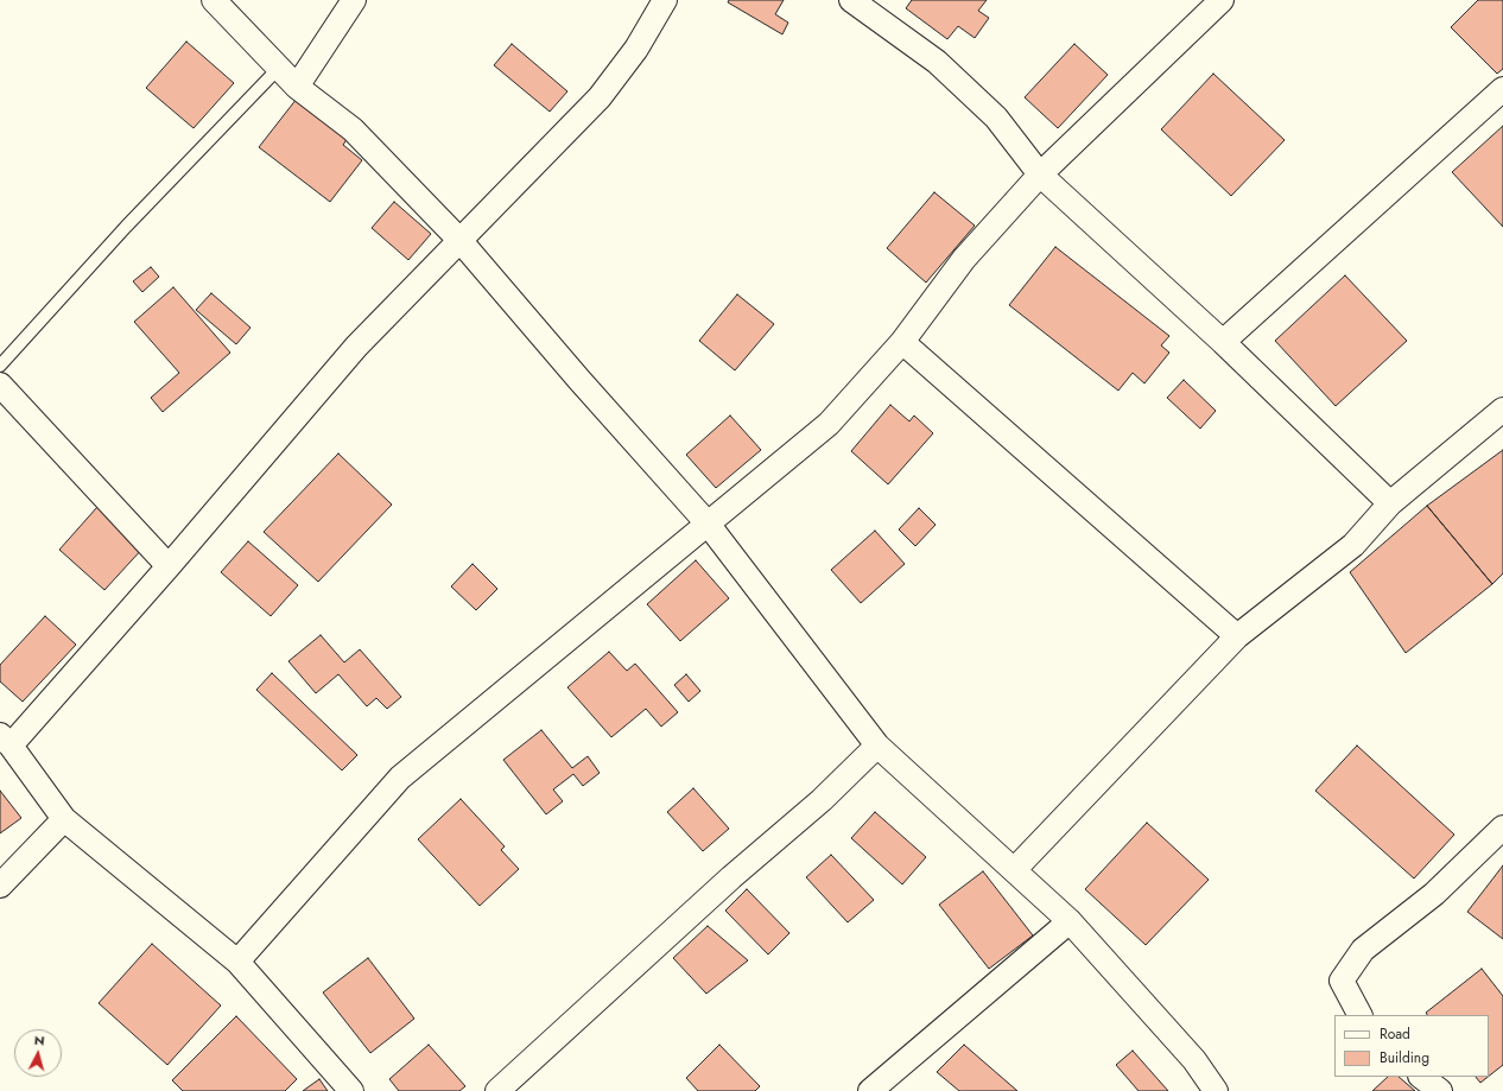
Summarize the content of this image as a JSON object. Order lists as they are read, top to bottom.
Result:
{
  "legend": ["Road", "Building"],
  "north": "top"
}
